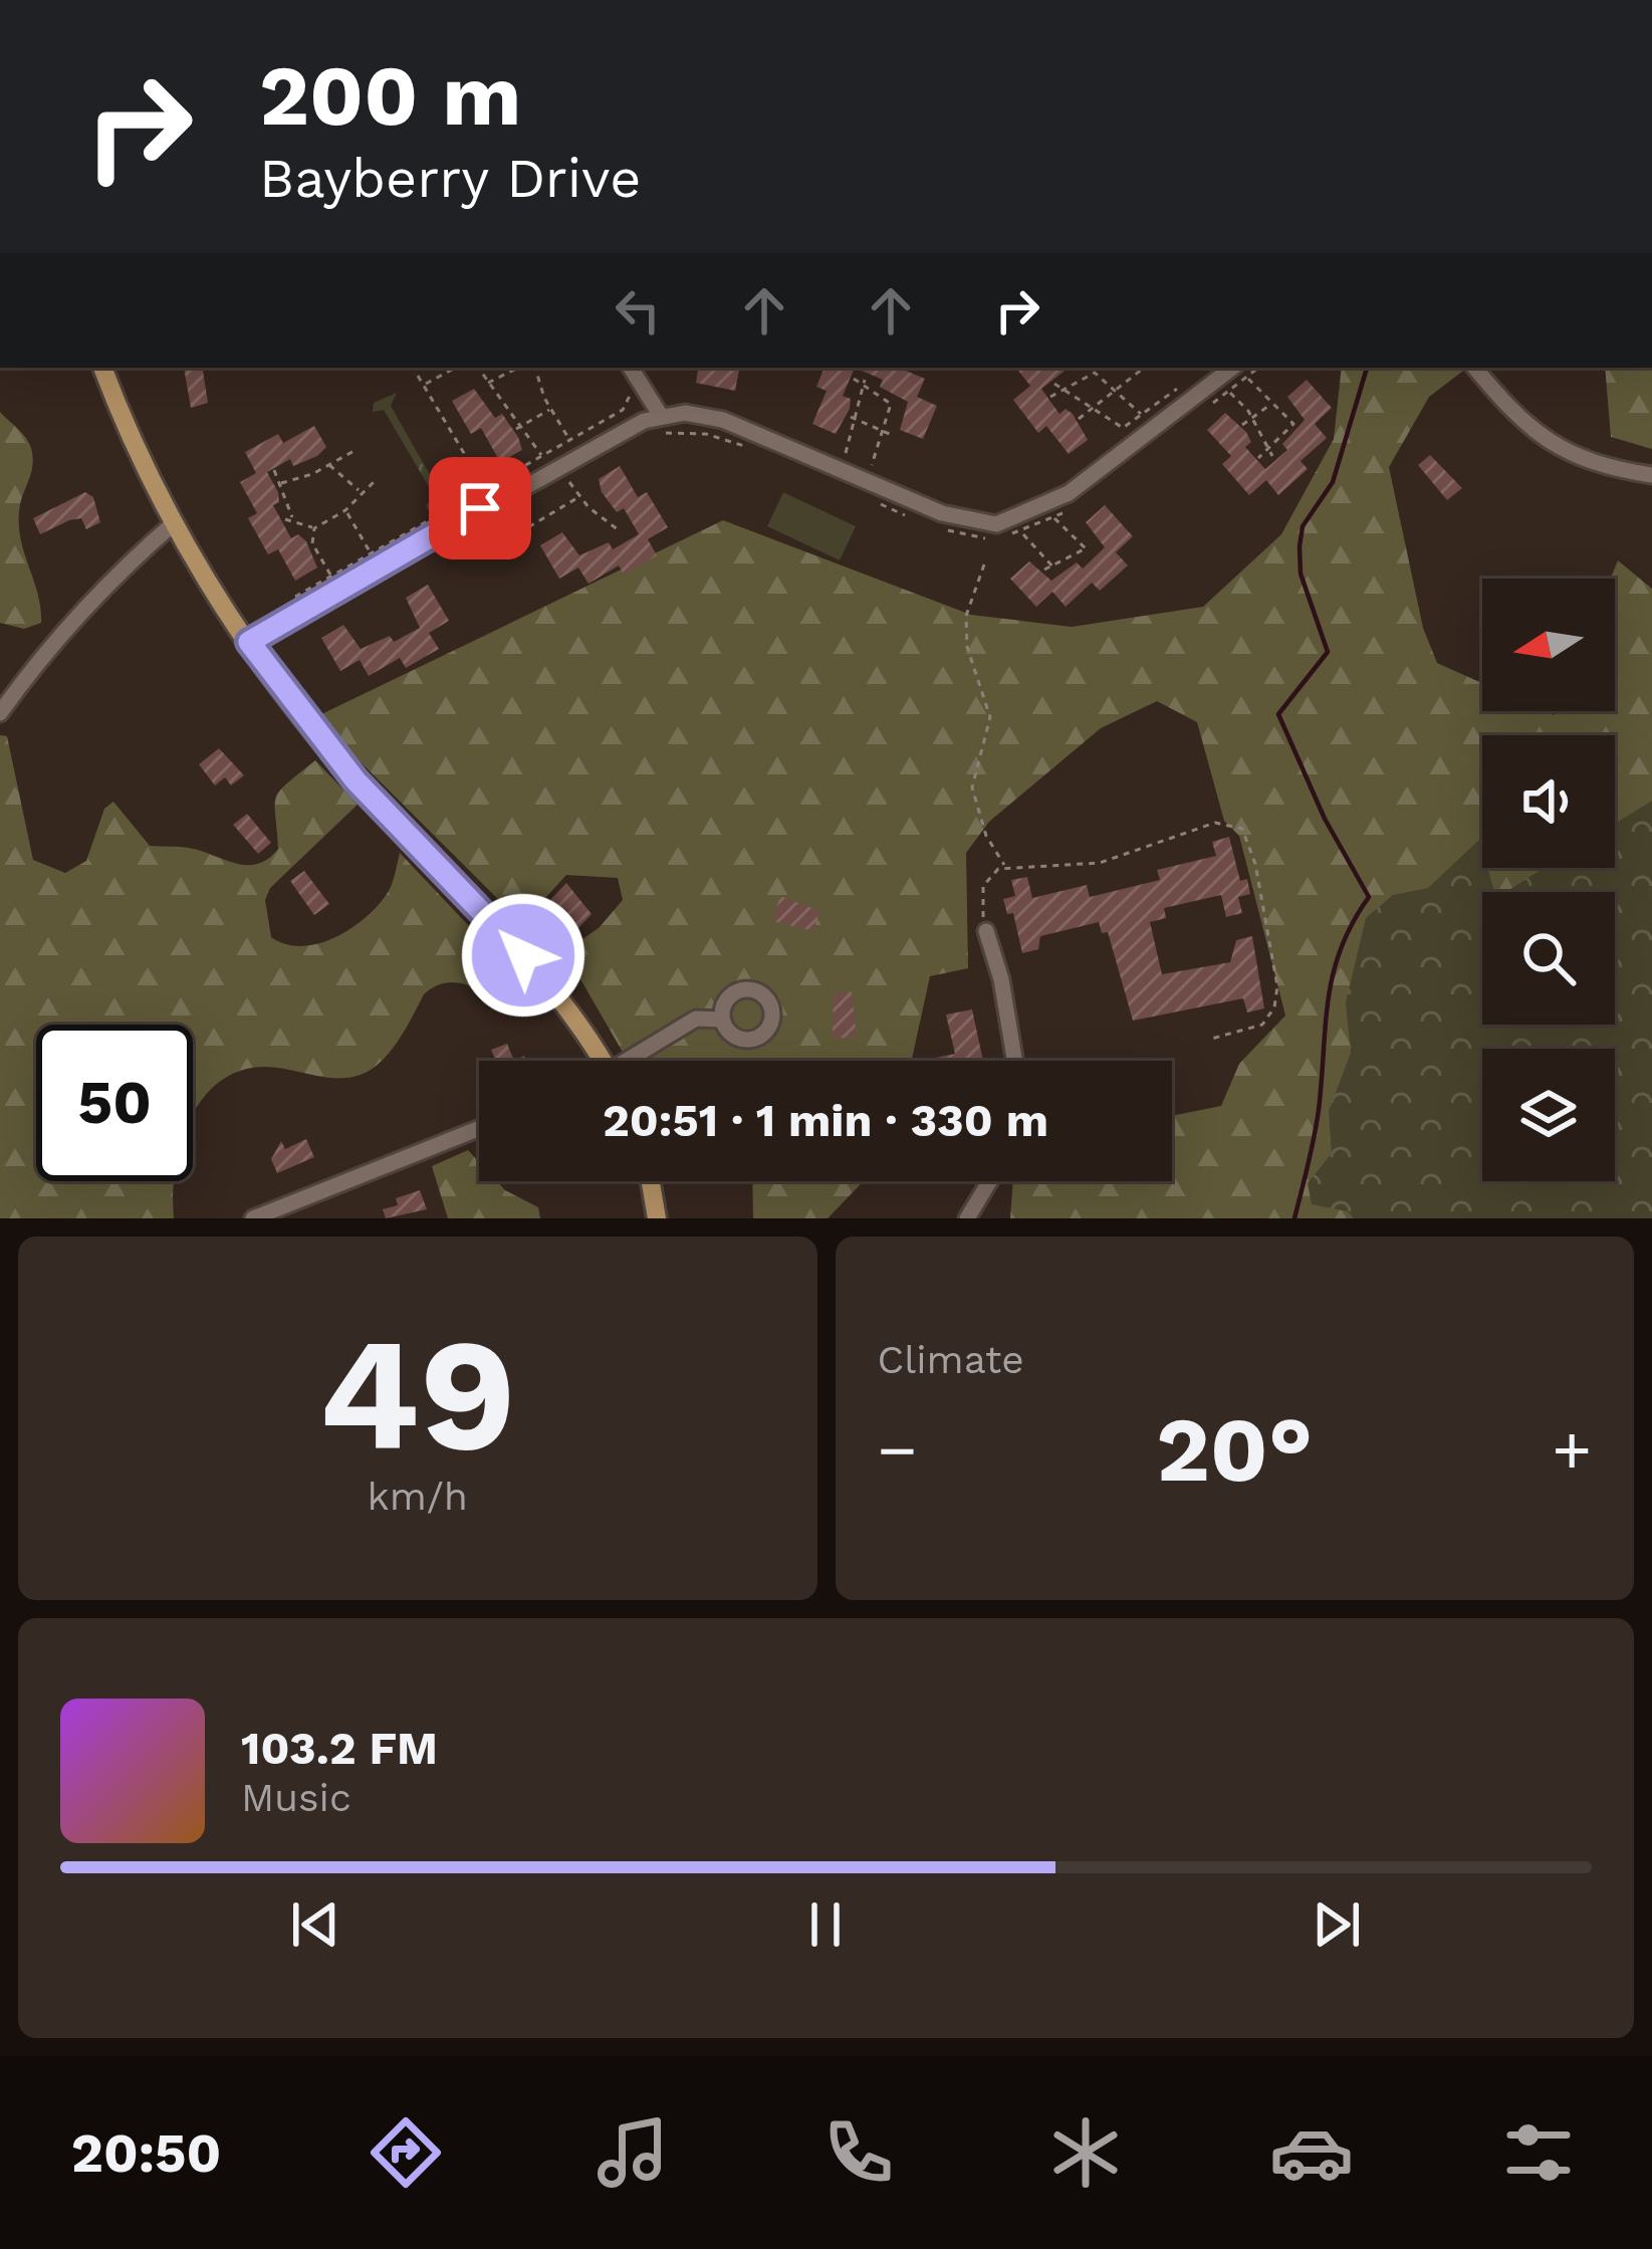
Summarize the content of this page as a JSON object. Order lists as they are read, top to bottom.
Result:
{
  "north": "left",
  "page": {
    "turn": ["200 m", "Bayberry Drive"],
    "limit": "50",
    "trip": "20:51 · 1 min · 330 m",
    "tile": [
      ["49", "km/h"],
      "Climate"
    ],
    "heat": ["−", "20°", "+"],
    "song": ["103.2 FM", "Music"],
    "tabs": "20:50"
  }
}
